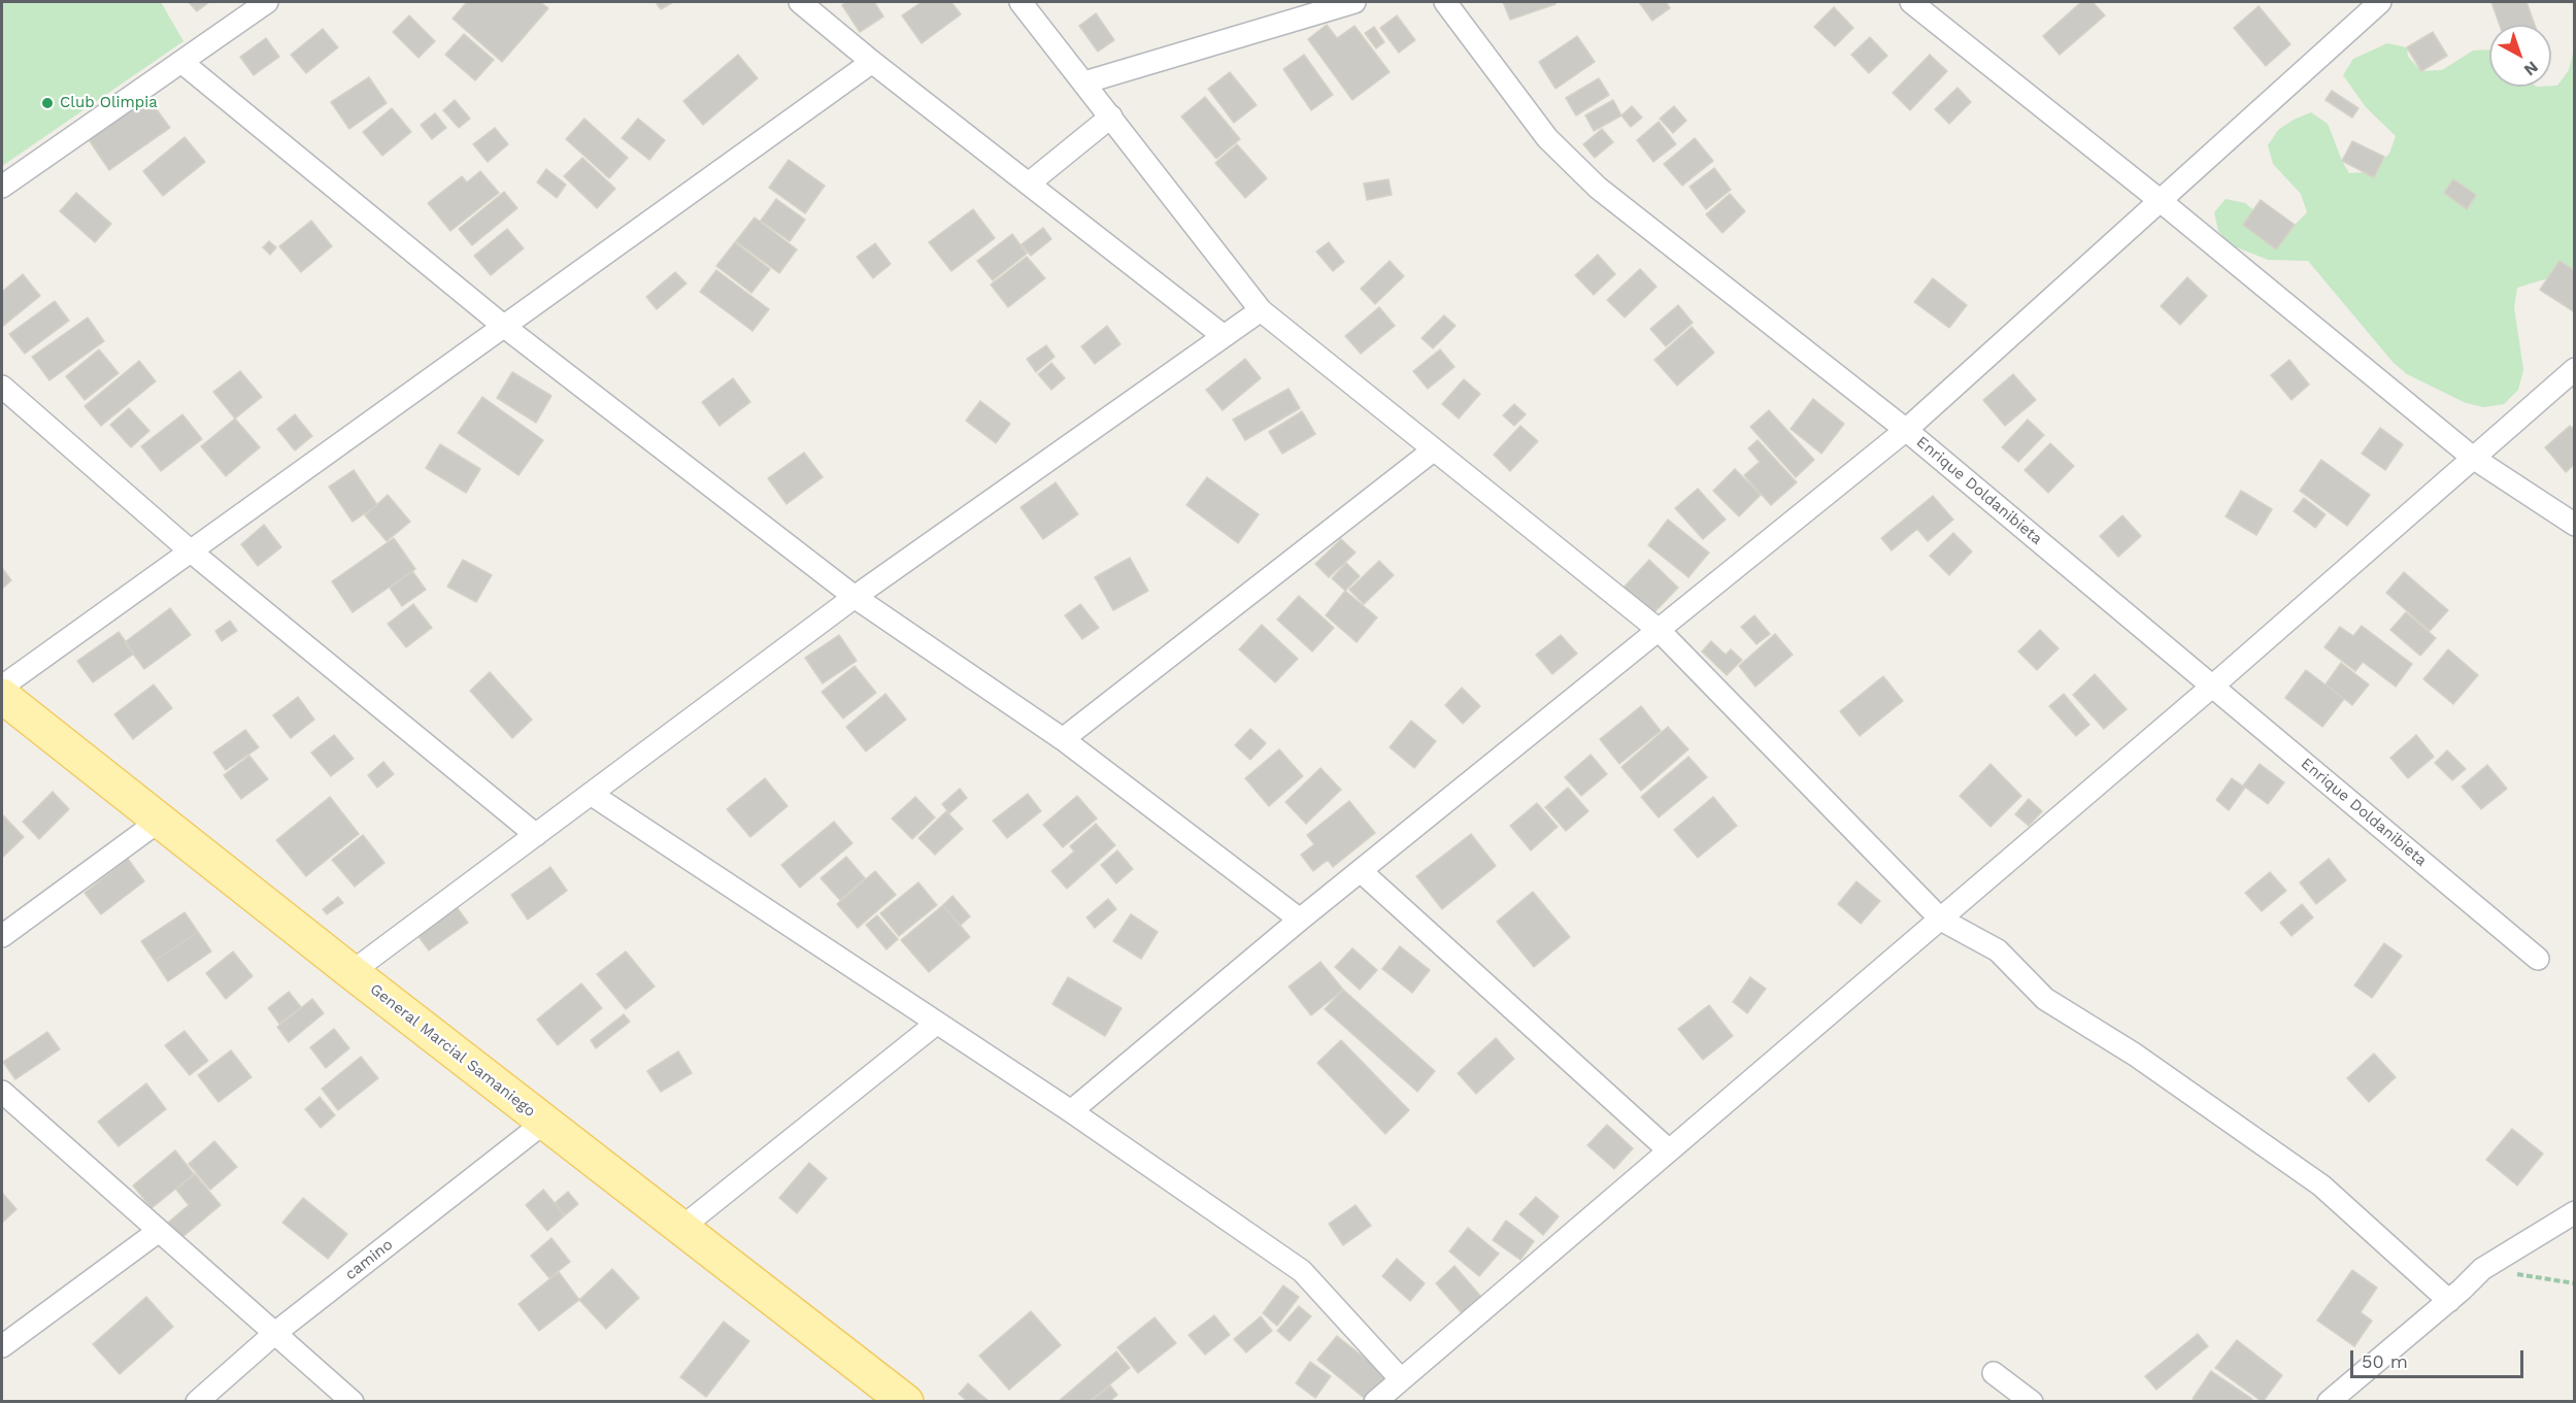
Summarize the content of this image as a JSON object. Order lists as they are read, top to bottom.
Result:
{
  "streets": {
    "main road": ["General Marcial Samaniego"],
    "street": ["Enrique Doldanibieta", "camino"]
  },
  "crossings": [
    ["General Marcial Samaniego", "camino"]
  ],
  "places": ["Club Olimpia"],
  "scale_bar": "50 m",
  "north": "bottom right"
}
